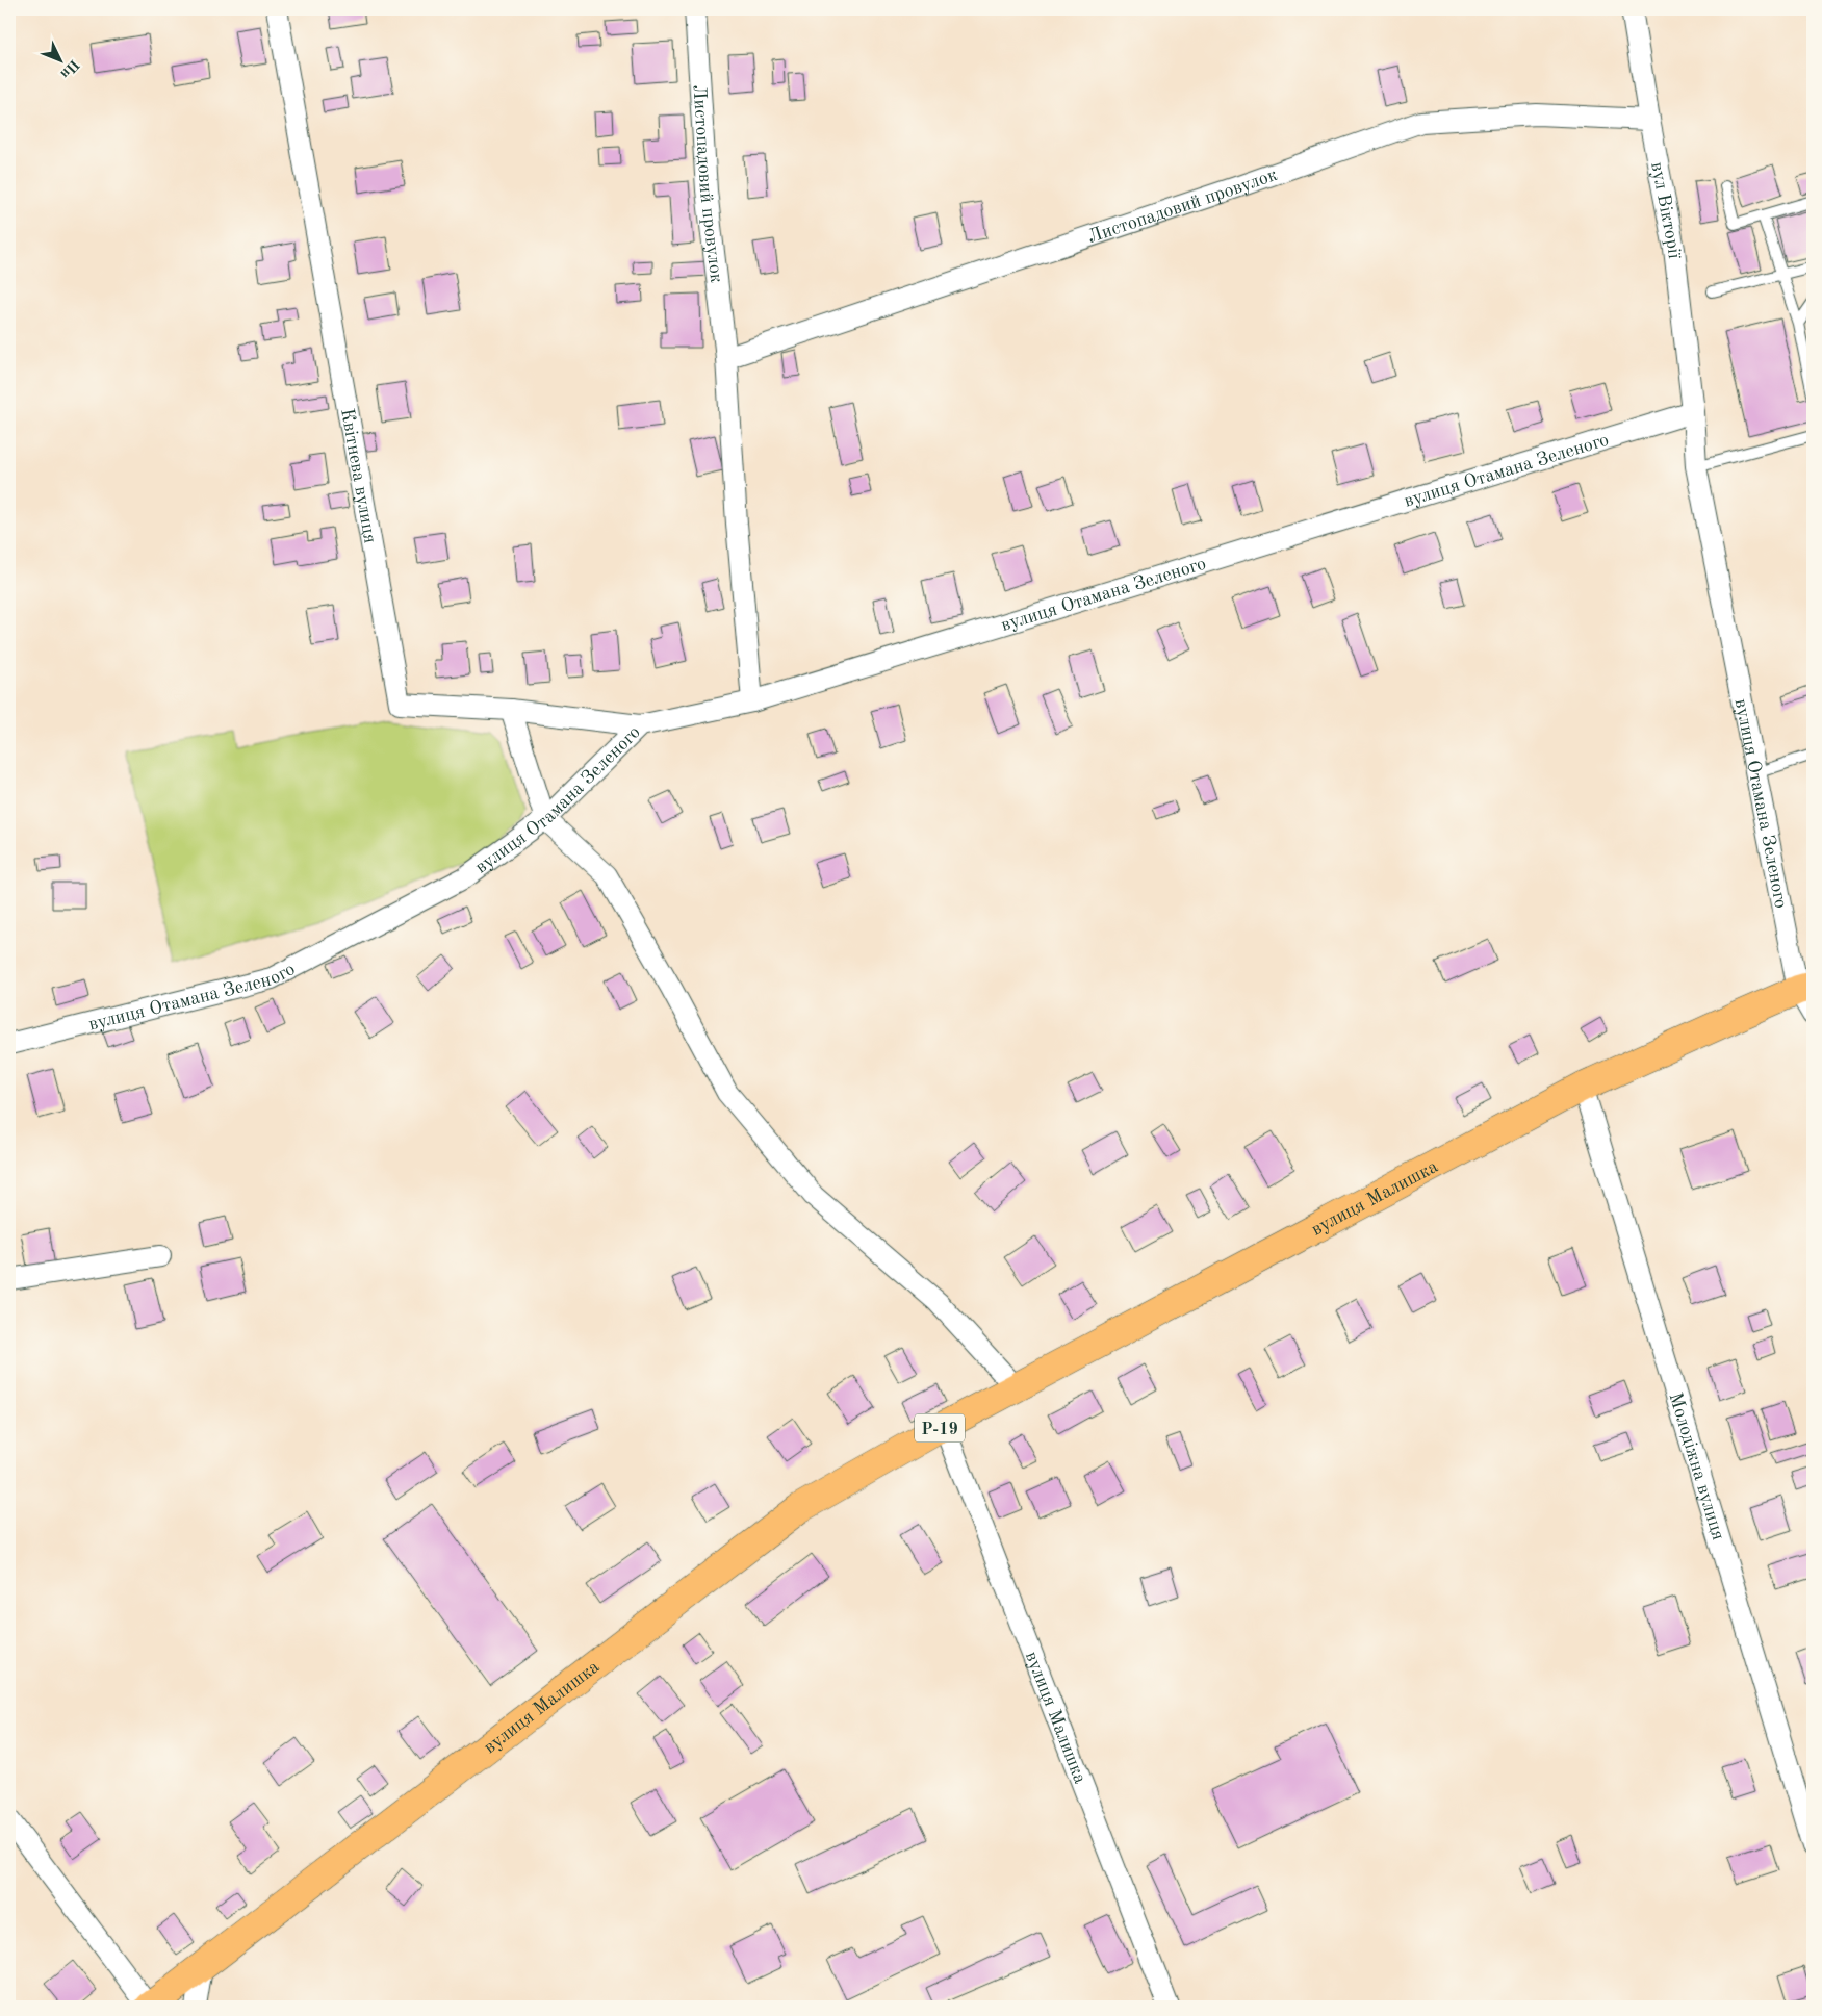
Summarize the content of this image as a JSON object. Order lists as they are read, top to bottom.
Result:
{
  "streets": {
    "main road": ["вулиця Малишка", "Р-19"],
    "street": [
      "Листопадовий провулок",
      "вул Вікторії",
      "вулиця Отамана Зеленого",
      "Квітнева вулиця",
      "Молодіжна вулиця"
    ]
  },
  "crossings": [
    ["Листопадовий провулок", "вул Вікторії"],
    ["Листопадовий провулок", "вулиця Отамана Зеленого"],
    ["вул Вікторії", "вулиця Отамана Зеленого"],
    ["вулиця Отамана Зеленого", "Квітнева вулиця"],
    ["вулиця Отамана Зеленого", "вулиця Малишка"],
    ["вулиця Малишка", "Молодіжна вулиця"]
  ],
  "north": "bottom right"
}
